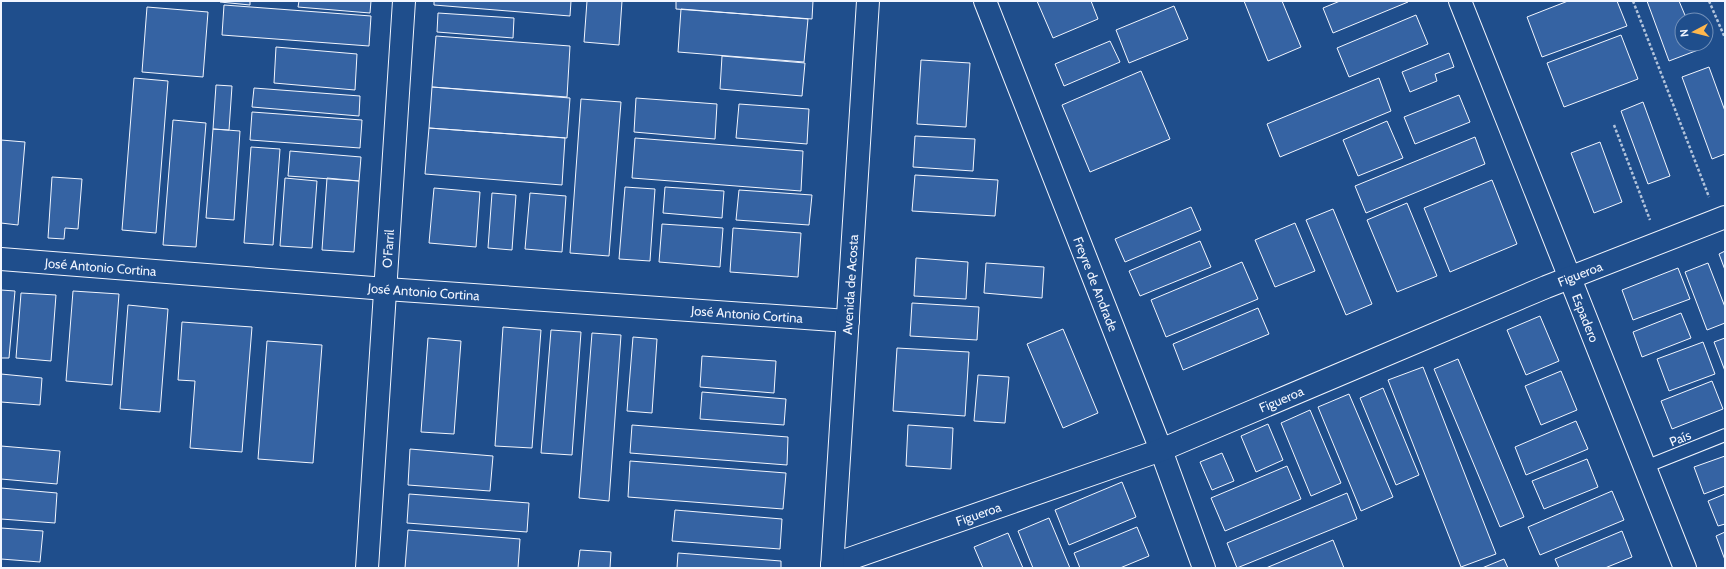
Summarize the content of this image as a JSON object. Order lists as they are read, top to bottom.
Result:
{
  "streets": {
    "street": [
      "O'Farril",
      "José Antonio Cortina",
      "Figueroa",
      "Freyre de Andrade",
      "Avenida de Acosta",
      "Espadero"
    ],
    "lane": ["País"]
  },
  "crossings": [
    ["O'Farril", "José Antonio Cortina"],
    ["José Antonio Cortina", "Avenida de Acosta"],
    ["Figueroa", "Freyre de Andrade"],
    ["Figueroa", "Avenida de Acosta"],
    ["Figueroa", "Espadero"],
    ["Espadero", "País"]
  ],
  "north": "left"
}
